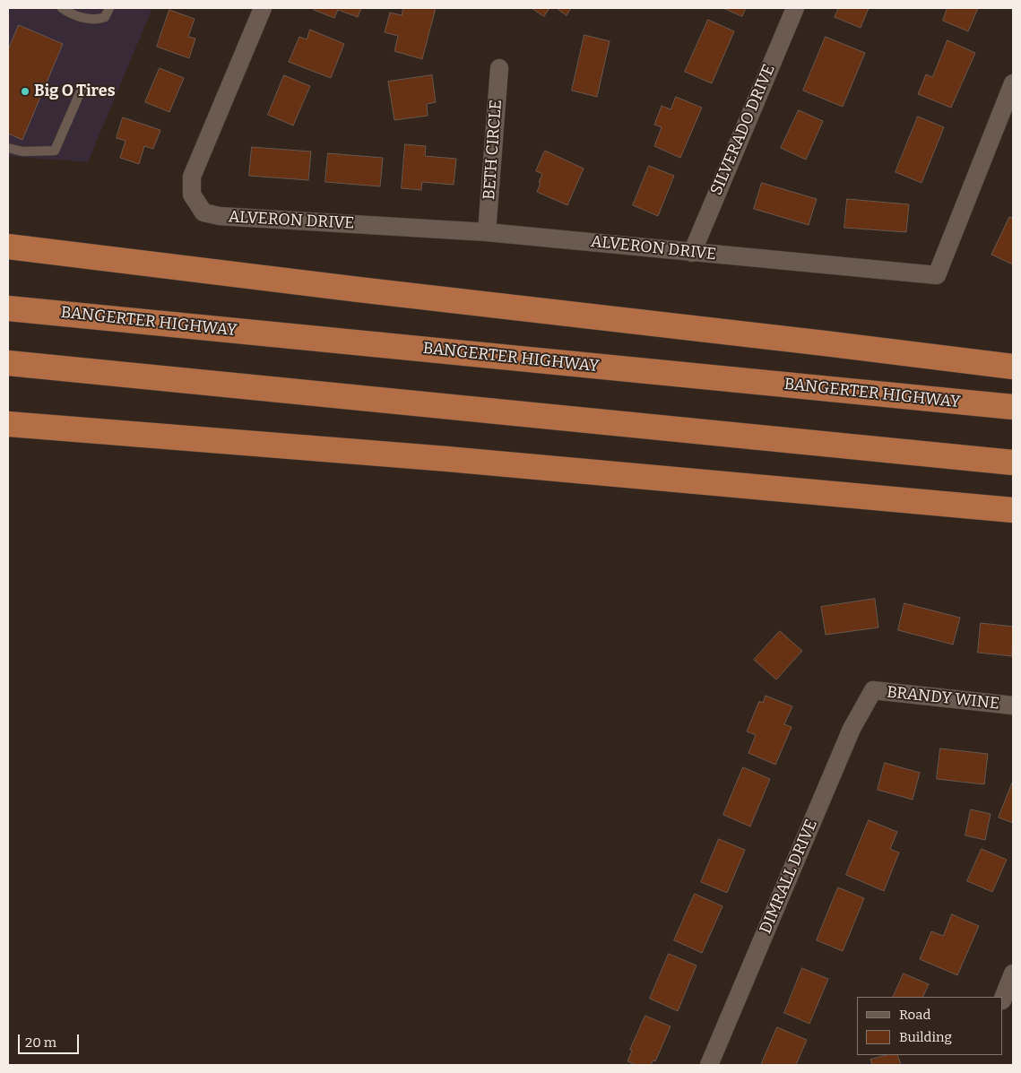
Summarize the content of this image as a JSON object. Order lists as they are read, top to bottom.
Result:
{
  "streets": {
    "highway": ["BANGERTER HIGHWAY"],
    "street": [
      "SILVERADO DRIVE",
      "BETH CIRCLE",
      "ALVERON DRIVE",
      "BRANDY WINE",
      "DIMRALL DRIVE"
    ]
  },
  "crossings": [
    ["SILVERADO DRIVE", "ALVERON DRIVE"],
    ["BETH CIRCLE", "ALVERON DRIVE"],
    ["BRANDY WINE", "DIMRALL DRIVE"]
  ],
  "places": ["Big O Tires"],
  "legend": ["Road", "Building"],
  "scale_bar": "20 m"
}
